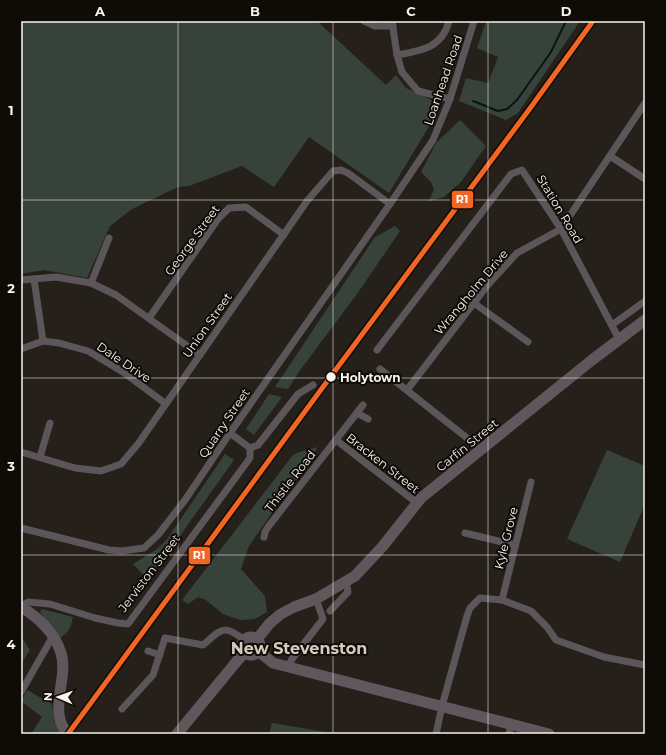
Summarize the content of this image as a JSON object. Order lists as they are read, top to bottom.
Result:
{
  "streets": {
    "main road": ["Carfin Street"],
    "street": [
      "Loanhead Road",
      "Station Road",
      "George Street",
      "Wrangholm Drive",
      "Union Street",
      "Dale Drive",
      "Quarry Street",
      "Bracken Street",
      "Thistle Road",
      "Kyle Grove",
      "Jerviston Street"
    ]
  },
  "crossings": [
    ["Loanhead Road", "Union Street"],
    ["Loanhead Road", "Quarry Street"],
    ["Station Road", "Wrangholm Drive"],
    ["Station Road", "Carfin Street"],
    ["George Street", "Union Street"],
    ["Union Street", "Dale Drive"],
    ["Union Street", "Quarry Street"],
    ["Carfin Street", "Bracken Street"],
    ["Bracken Street", "Thistle Road"]
  ],
  "districts": ["New Stevenston"],
  "places": ["Holytown"],
  "lines": ["transit line R1"],
  "north": "left",
  "grid": {
    "columns": [
      "A",
      "B",
      "C",
      "D"
    ],
    "rows": [
      "1",
      "2",
      "3",
      "4"
    ]
  }
}
